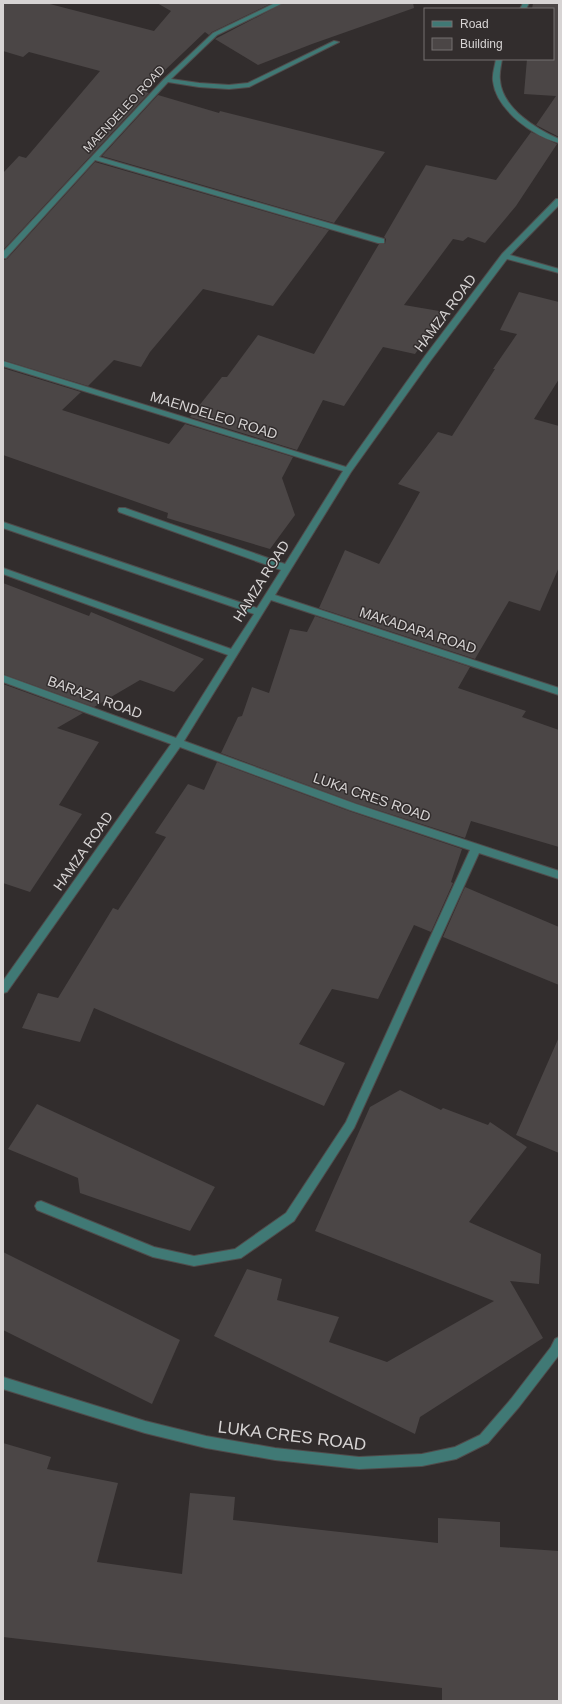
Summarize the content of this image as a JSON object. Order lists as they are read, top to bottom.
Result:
{
  "streets": {
    "street": [
      "MAENDELEO ROAD",
      "HAMZA ROAD",
      "MAKADARA ROAD",
      "BARAZA ROAD",
      "LUKA CRES ROAD"
    ]
  },
  "crossings": [
    ["MAENDELEO ROAD", "HAMZA ROAD"],
    ["HAMZA ROAD", "MAKADARA ROAD"],
    ["HAMZA ROAD", "BARAZA ROAD"],
    ["HAMZA ROAD", "LUKA CRES ROAD"],
    ["BARAZA ROAD", "LUKA CRES ROAD"]
  ],
  "legend": ["Road", "Building"]
}
